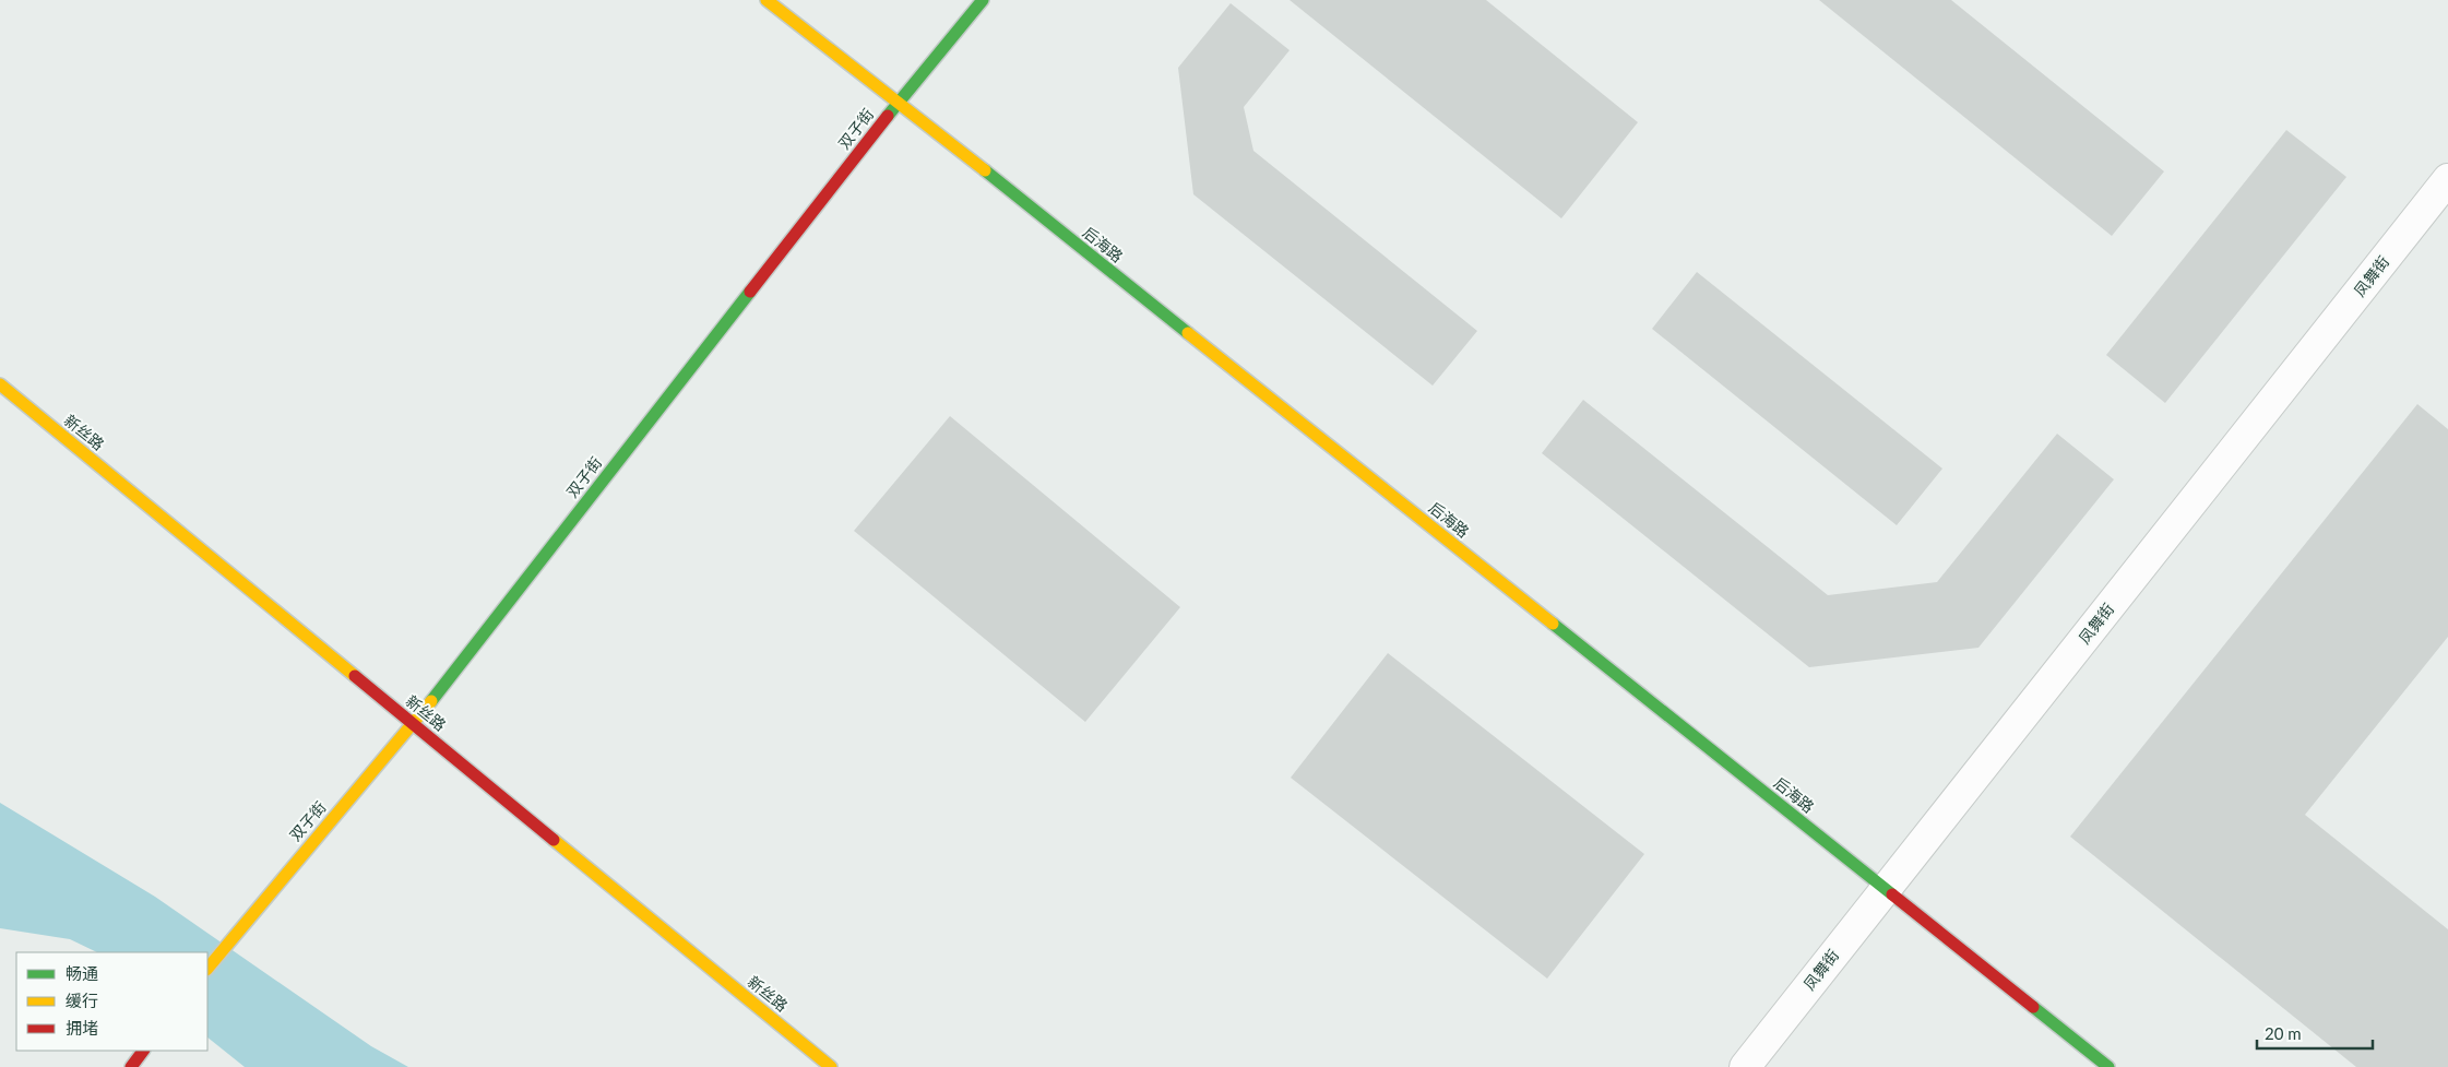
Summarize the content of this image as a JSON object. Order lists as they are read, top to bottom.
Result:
{
  "streets": {
    "street": [
      "双子街",
      "后海路",
      "凤舞街",
      "新丝路"
    ]
  },
  "crossings": [
    ["双子街", "后海路"],
    ["双子街", "新丝路"],
    ["后海路", "凤舞街"]
  ],
  "legend": ["畅通", "缓行", "拥堵"],
  "scale_bar": "20 m"
}
